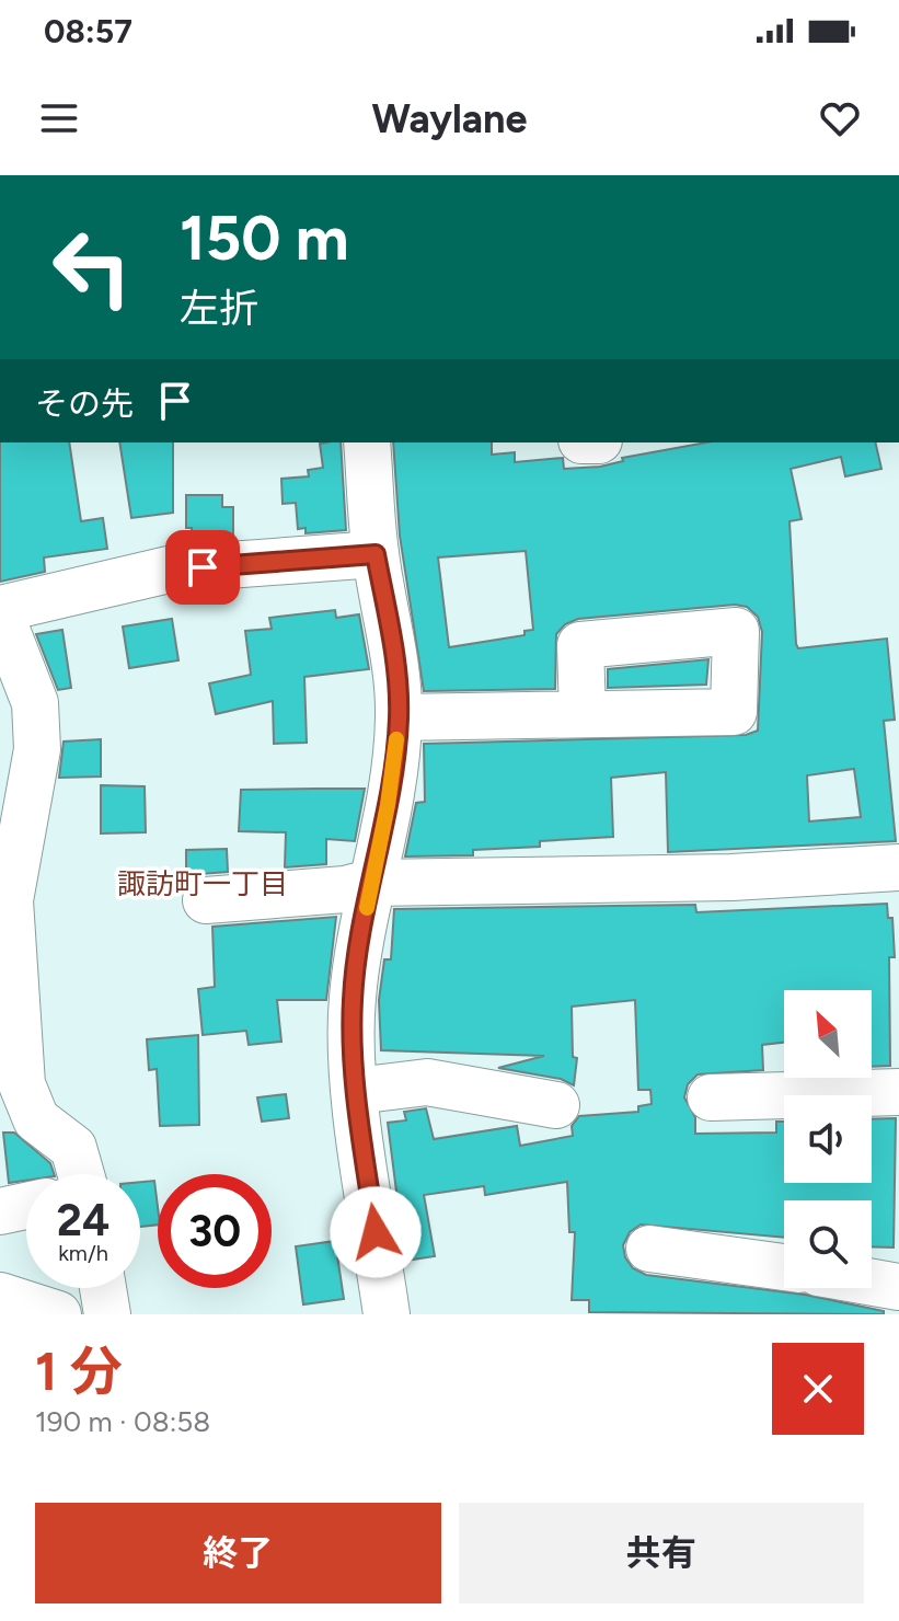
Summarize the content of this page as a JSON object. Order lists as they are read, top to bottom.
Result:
{
  "districts": ["諏訪町一丁目"],
  "north": "top left",
  "page": {
    "status": "08:57",
    "header": "Waylane",
    "turn": ["150 m", "左折"],
    "then": "その先",
    "speed": "24 km/h",
    "limit": "30",
    "heading": ["1 分", "190 m · 08:58"],
    "buttons": ["終了", "共有"]
  }
}
